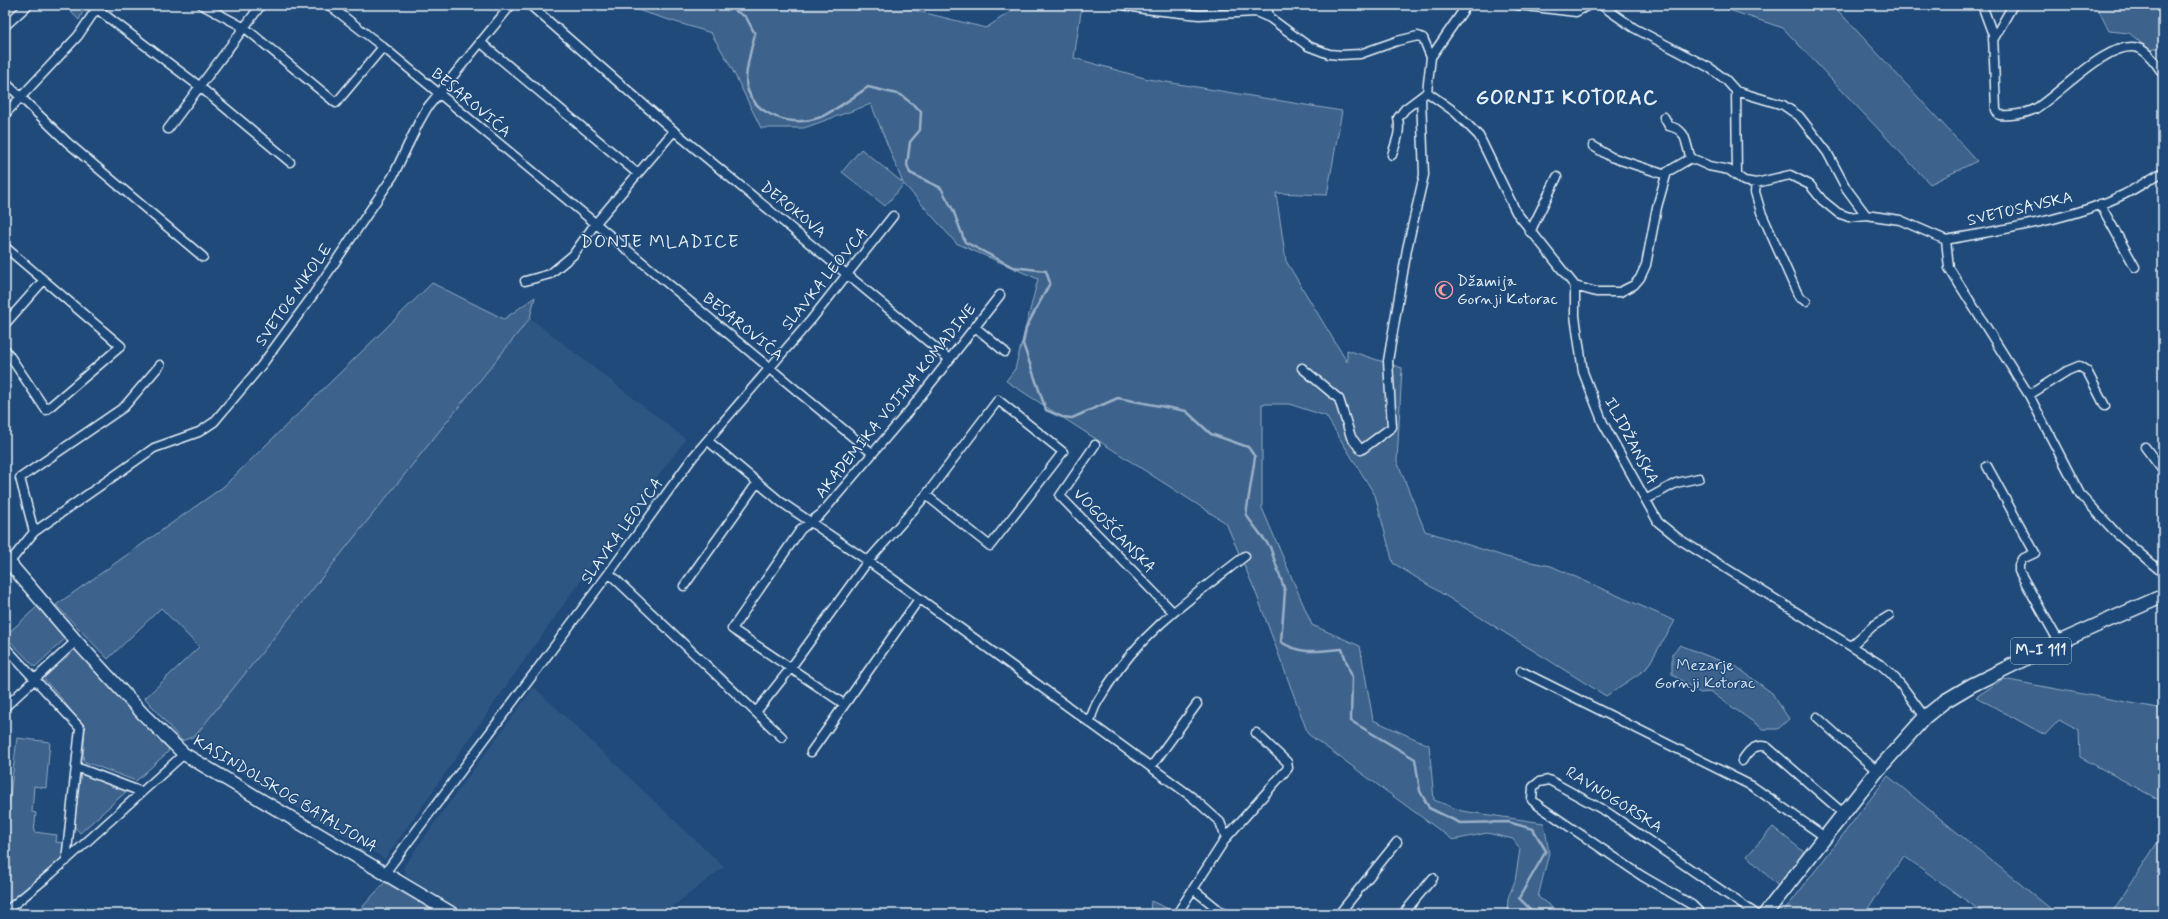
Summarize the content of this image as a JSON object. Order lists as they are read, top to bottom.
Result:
{
  "streets": {
    "main road": ["M-I 111"],
    "street": [
      "BESAROVIĆA",
      "SVETOSAVSKA",
      "DEROKOVA",
      "SLAVKA LEOVCA",
      "SVETOG NIKOLE",
      "AKADEMIKA VOJINA KOMADINE",
      "ILIDŽANSKA",
      "VOGOŠĆANSKA",
      "KASINDOLSKOG BATALJONA",
      "RAVNOGORSKA"
    ]
  },
  "crossings": [
    ["BESAROVIĆA", "SLAVKA LEOVCA"],
    ["BESAROVIĆA", "SVETOG NIKOLE"],
    ["BESAROVIĆA", "AKADEMIKA VOJINA KOMADINE"],
    ["DEROKOVA", "SLAVKA LEOVCA"],
    ["DEROKOVA", "AKADEMIKA VOJINA KOMADINE"],
    ["SLAVKA LEOVCA", "KASINDOLSKOG BATALJONA"],
    ["SVETOG NIKOLE", "KASINDOLSKOG BATALJONA"],
    ["ILIDŽANSKA", "M-I 111"]
  ],
  "districts": ["GORNJI KOTORAC", "DONJE MLADICE"],
  "parks": ["Mezarje Gornji Kotorac"],
  "places": {
    "mosque": ["Džamija Gornji Kotorac"]
  }
}
